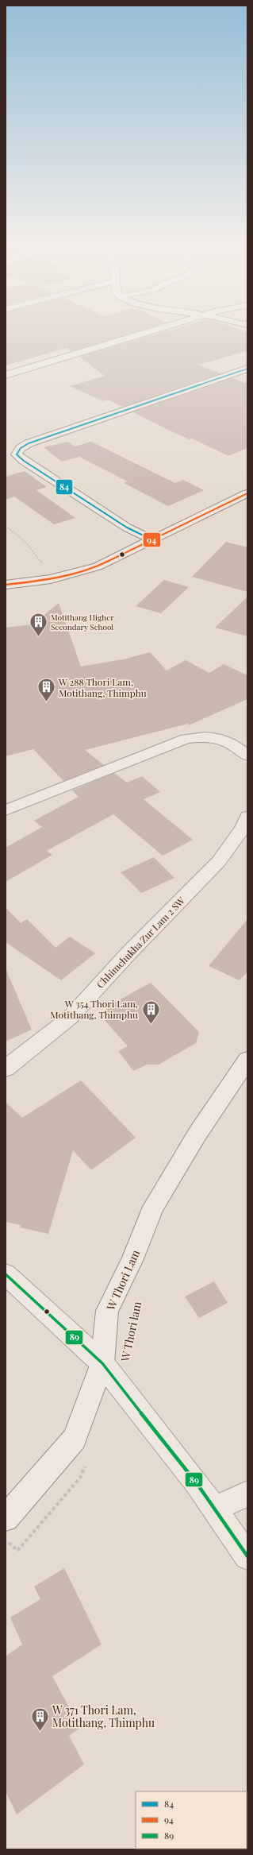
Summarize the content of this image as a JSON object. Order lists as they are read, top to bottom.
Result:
{
  "streets": {
    "street": ["Chhimchukha Zur Lam 2 SW", "W Thori Lam"],
    "path": ["W Thori lam"]
  },
  "places": {
    "building": [
      "Motithang Higher Secondary School",
      "W 288 Thori Lam, Motithang, Thimphu",
      "W 354 Thori Lam, Motithang, Thimphu",
      "W 371 Thori Lam, Motithang, Thimphu"
    ]
  },
  "lines": ["transit line 84", "transit line 94", "transit line 89"],
  "legend": ["84", "94", "89"]
}
